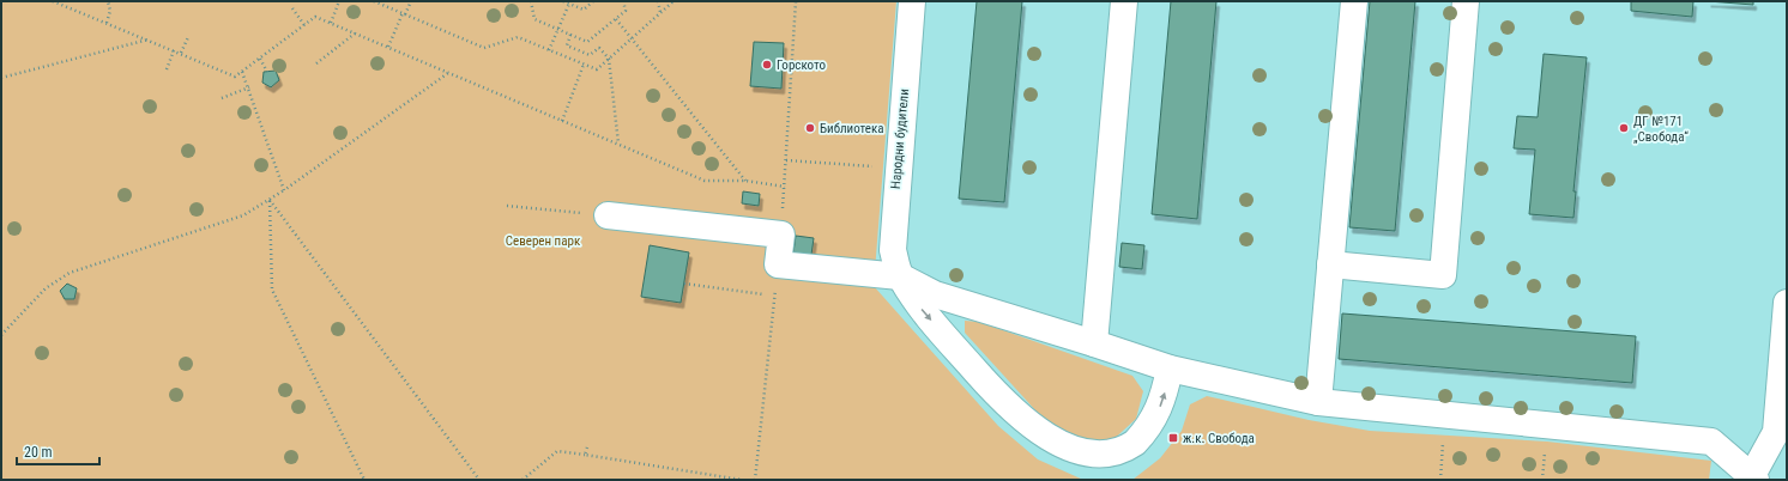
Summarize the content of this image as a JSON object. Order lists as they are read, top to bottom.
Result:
{
  "streets": {
    "street": ["Народни будители"]
  },
  "parks": ["Северен парк"],
  "places": {
    "other": ["Горското", "Библиотека", "ДГ №171 „Свобода“"],
    "transit": ["ж.к. Свобода"]
  },
  "scale_bar": "20 m"
}
